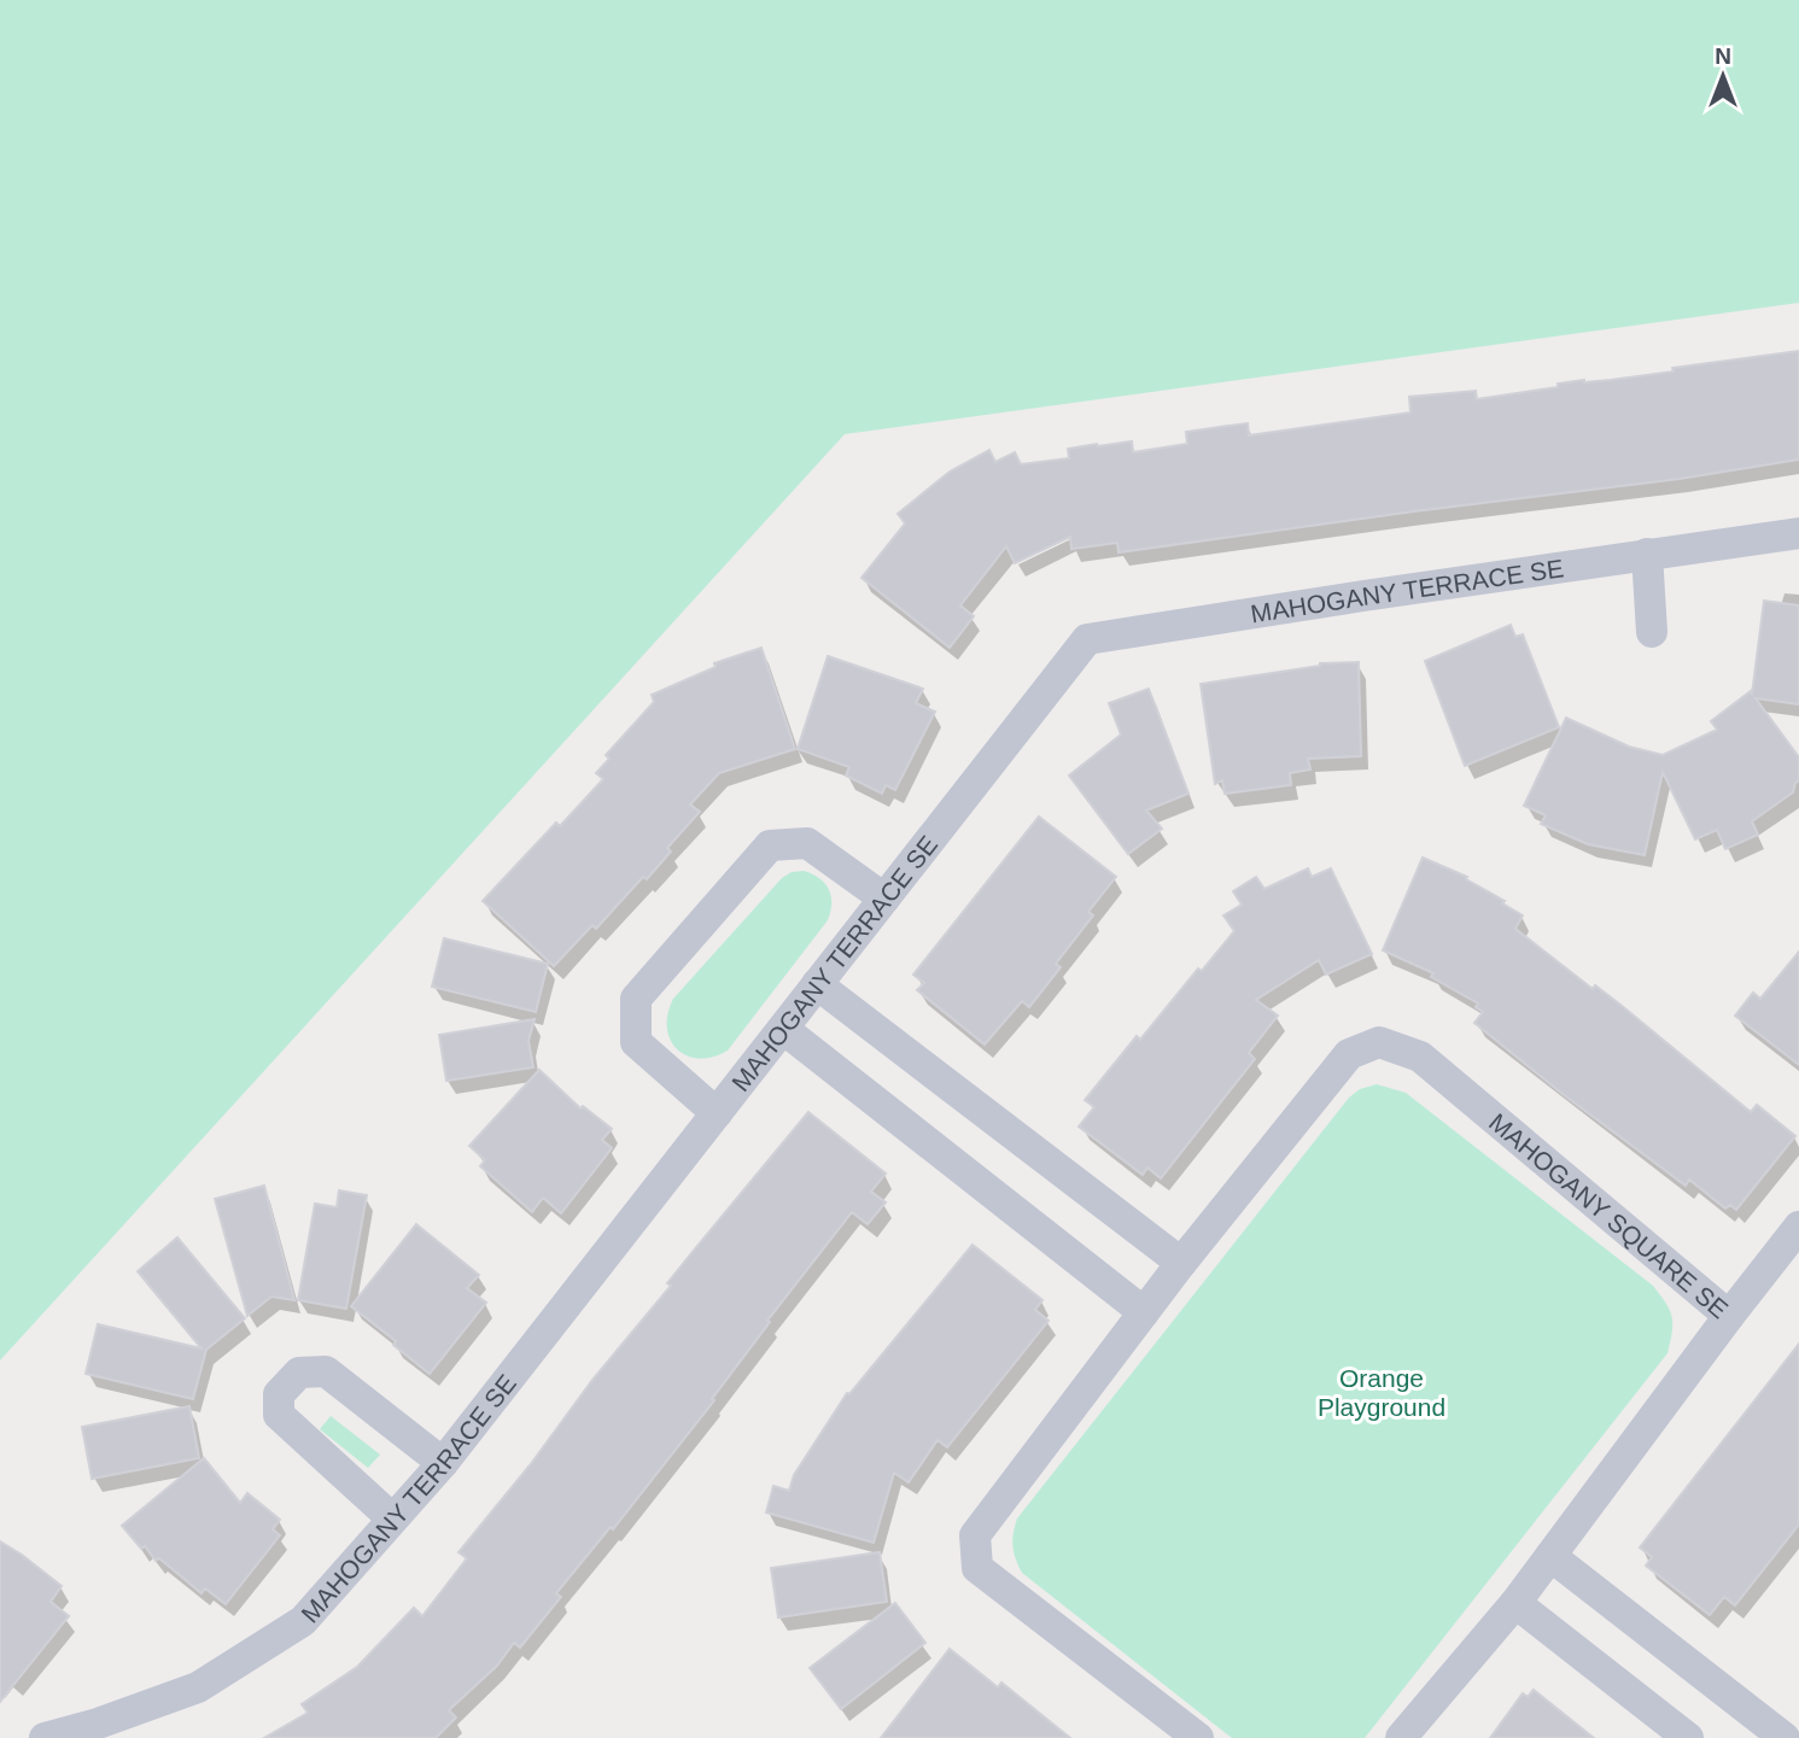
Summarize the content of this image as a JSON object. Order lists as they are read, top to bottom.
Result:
{
  "streets": {
    "street": ["MAHOGANY TERRACE SE", "MAHOGANY SQUARE SE"]
  },
  "parks": ["Orange Playground"],
  "north": "top"
}
